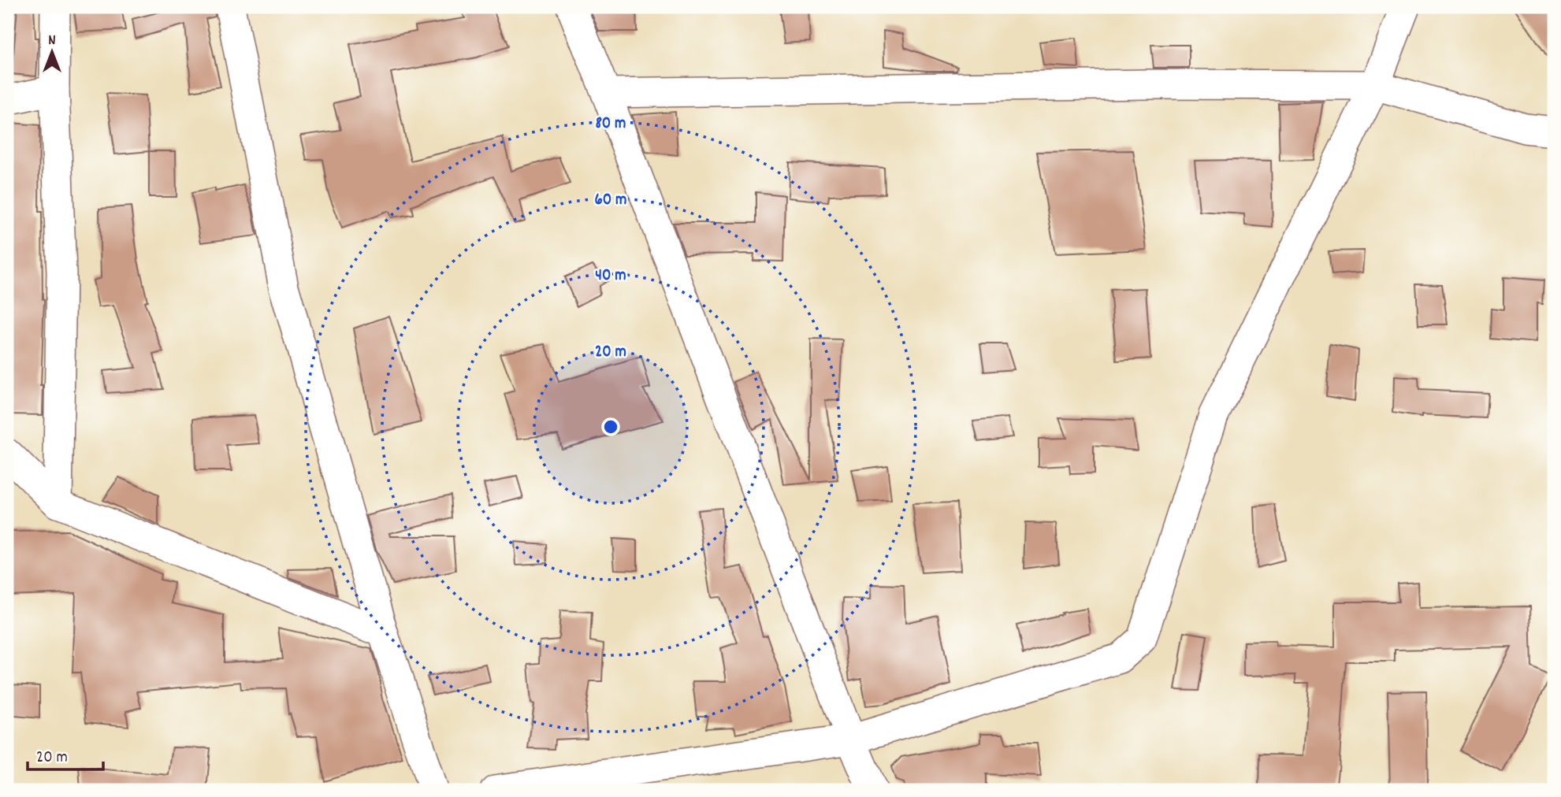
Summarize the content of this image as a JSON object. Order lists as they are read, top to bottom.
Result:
{
  "scale_bar": "20 m",
  "north": "top",
  "rings": [
    "80 m",
    "60 m",
    "40 m",
    "20 m"
  ]
}
